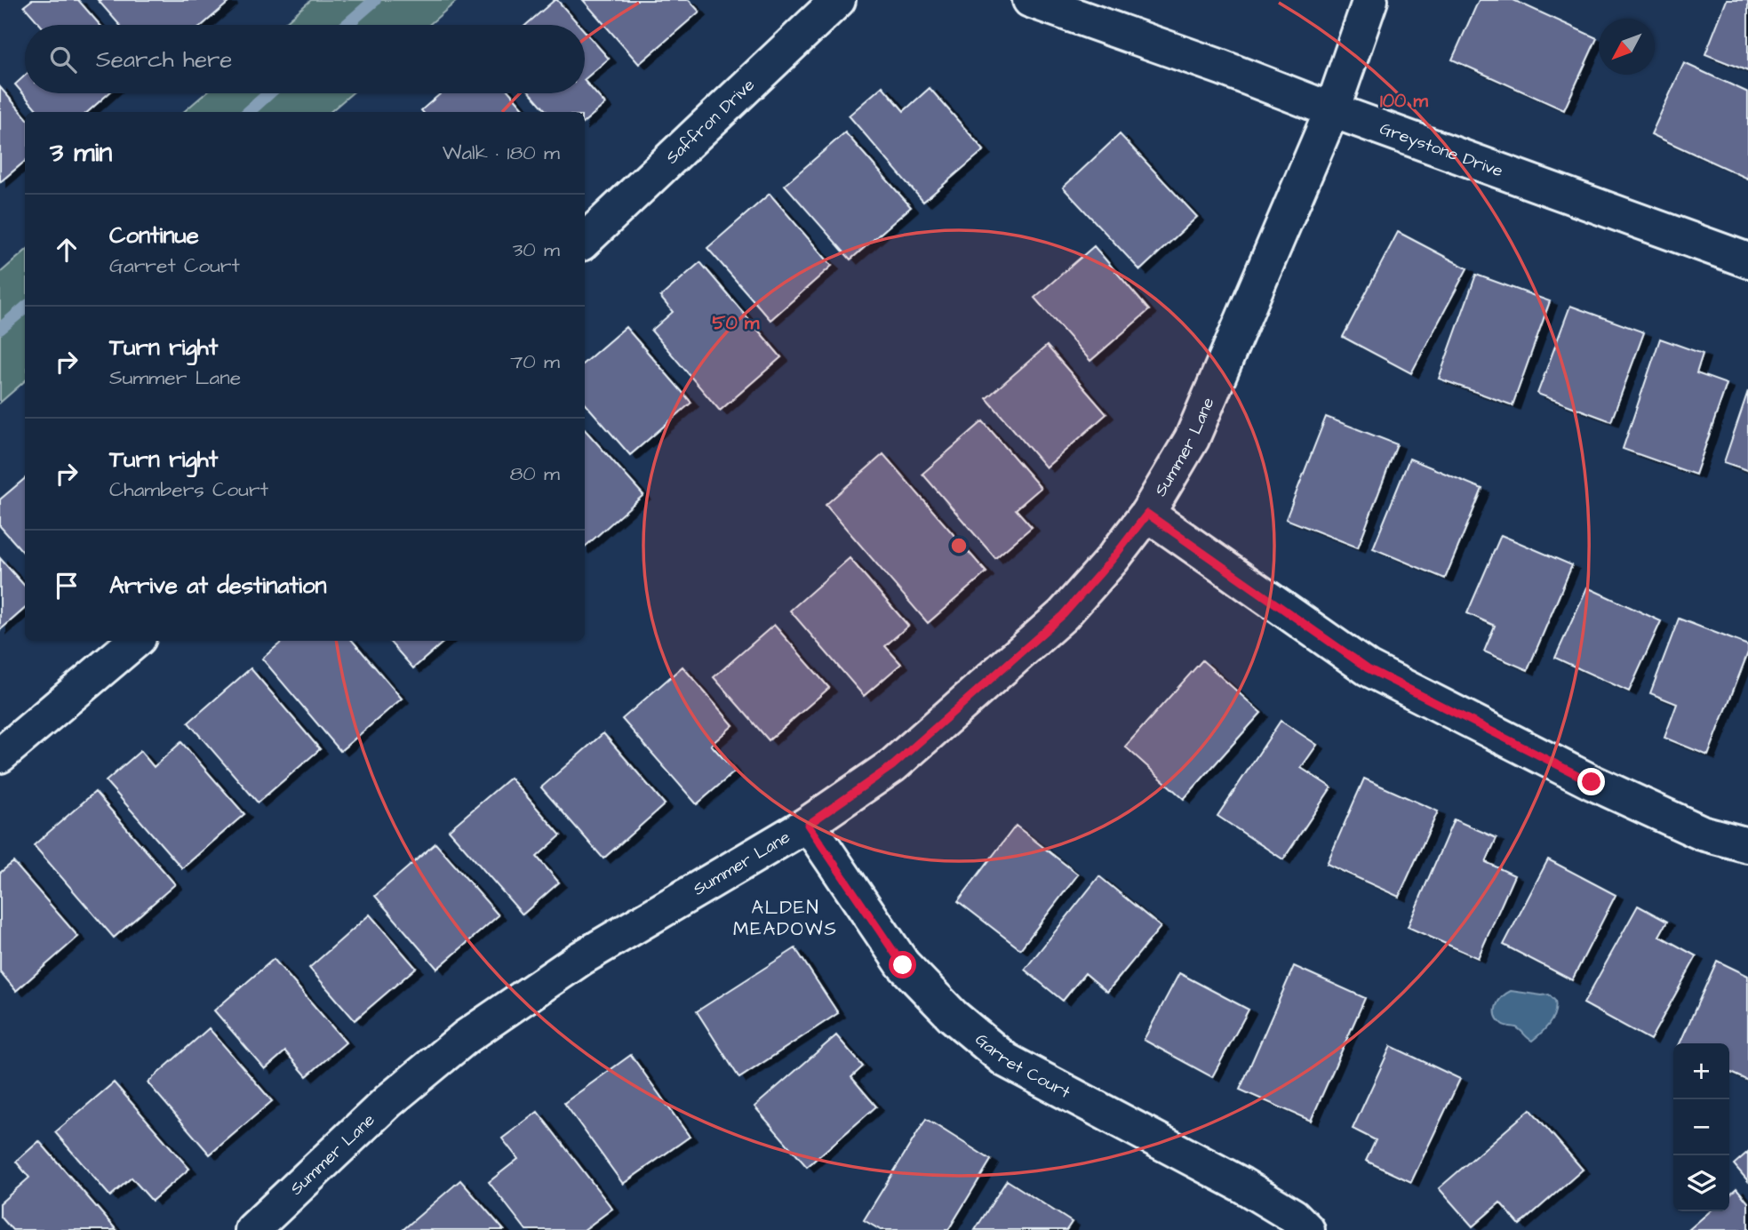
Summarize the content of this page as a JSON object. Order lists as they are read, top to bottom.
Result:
{
  "streets": {
    "street": [
      "Saffron Drive",
      "Greystone Drive",
      "Summer Lane",
      "Garret Court"
    ]
  },
  "crossings": [
    ["Greystone Drive", "Summer Lane"],
    ["Summer Lane", "Garret Court"]
  ],
  "districts": ["ALDEN MEADOWS"],
  "north": "bottom left",
  "page": {
    "search": "Search here",
    "heading": ["3 min", "Walk · 180 m"],
    "list": [
      ["Continue", "Garret Court", "30 m"],
      ["Turn right", "Summer Lane", "70 m"],
      ["Turn right", "Chambers Court", "80 m"],
      "Arrive at destination"
    ],
    "map_buttons": ["+", "−"]
  },
  "rings": ["100 m", "50 m"]
}
